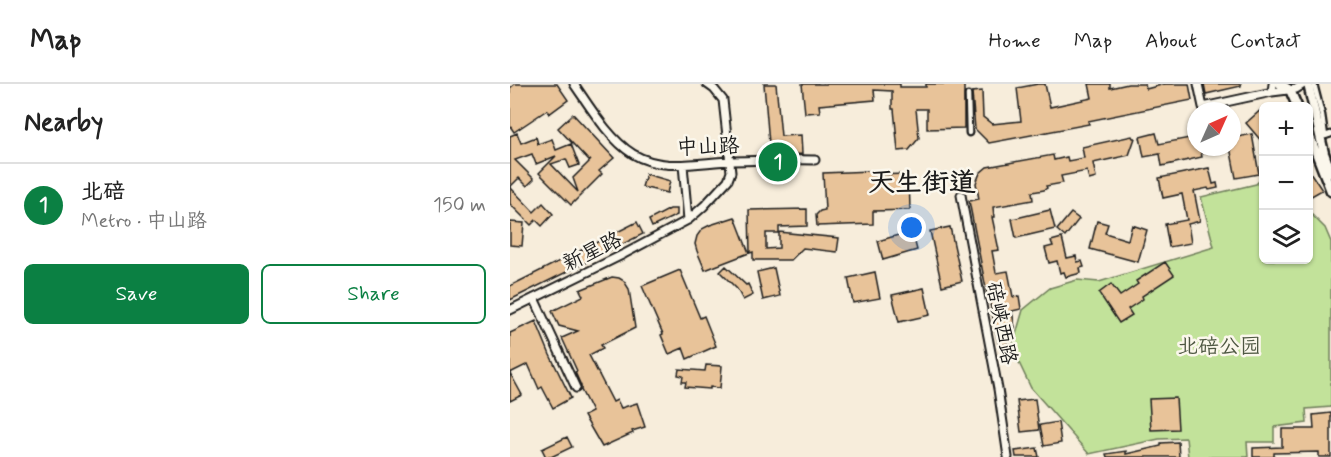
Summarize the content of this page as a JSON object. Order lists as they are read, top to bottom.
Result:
{
  "streets": {
    "street": ["中山路", "新星路", "碚峡西路"]
  },
  "crossings": [
    ["中山路", "新星路"]
  ],
  "districts": ["天生街道"],
  "parks": ["北碚公园"],
  "north": "top right",
  "page": {
    "header": "Map",
    "nav": [
      "Home",
      "Map",
      "About",
      "Contact"
    ],
    "heading": "Nearby",
    "map_buttons": ["+", "−"],
    "pins": "1",
    "list": [
      {
        "mark": "1",
        "name": "北碚",
        "note": "Metro · 中山路",
        "value": "150 m"
      }
    ],
    "buttons": ["Save", "Share"]
  }
}
